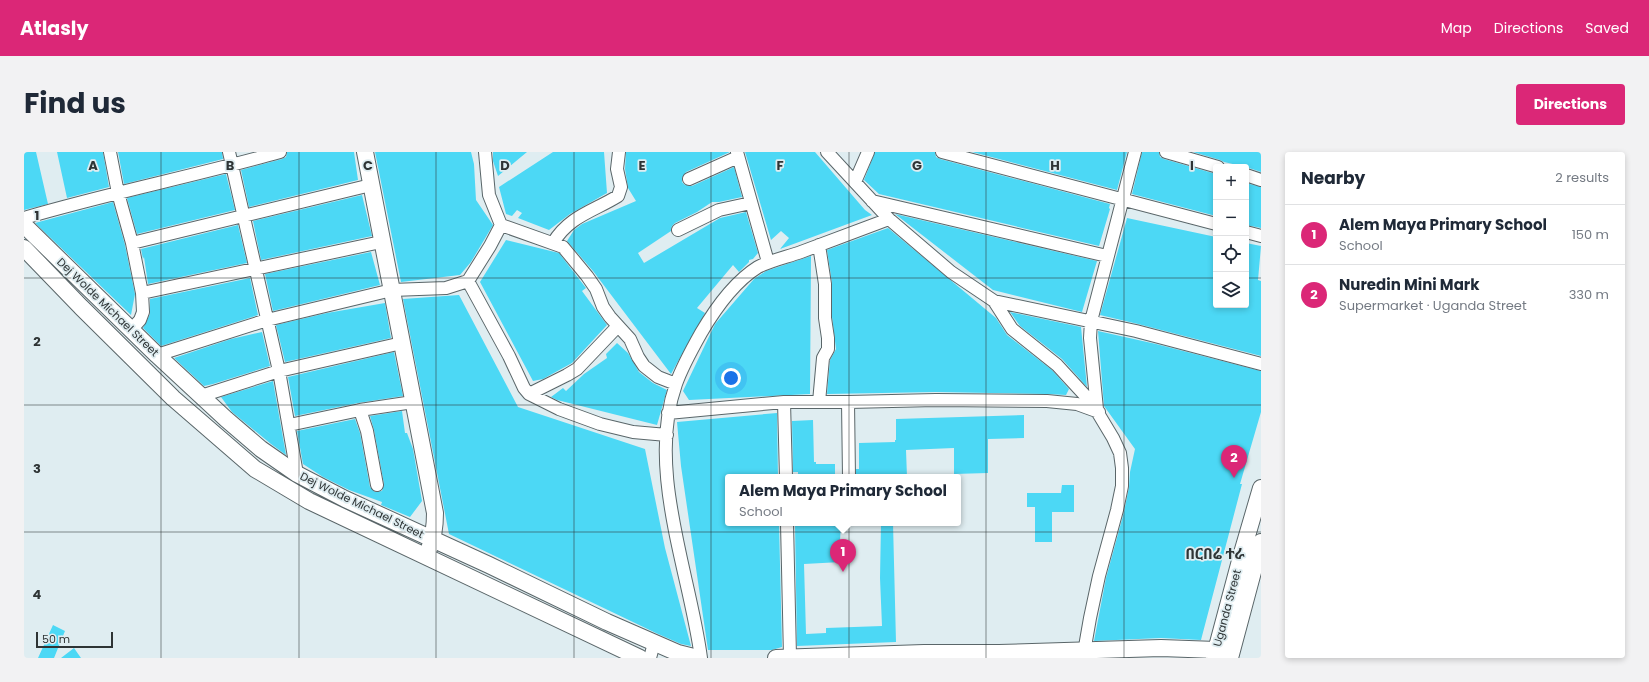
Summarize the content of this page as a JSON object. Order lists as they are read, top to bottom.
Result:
{
  "streets": {
    "main road": ["Dej Wolde Michael Street", "Uganda Street"]
  },
  "districts": ["በርበሬ ተራ"],
  "scale_bar": "50 m",
  "page": {
    "header": "Atlasly",
    "nav": ["Map", "Directions", "Saved"],
    "title": "Find us",
    "buttons": "Directions",
    "heading": ["Nearby", "2 results"],
    "map_buttons": ["+", "−"],
    "list": [
      {
        "mark": "1",
        "name": "Alem Maya Primary School",
        "note": "School",
        "value": "150 m"
      },
      {
        "mark": "2",
        "name": "Nuredin Mini Mark",
        "note": "Supermarket · Uganda Street",
        "value": "330 m"
      }
    ],
    "pins": ["2", "1"],
    "popup": ["Alem Maya Primary School", "School"],
    "scale": "50 m"
  },
  "grid": {
    "columns": [
      "A",
      "B",
      "C",
      "D",
      "E",
      "F",
      "G",
      "H",
      "I"
    ],
    "rows": [
      "1",
      "2",
      "3",
      "4"
    ]
  }
}
